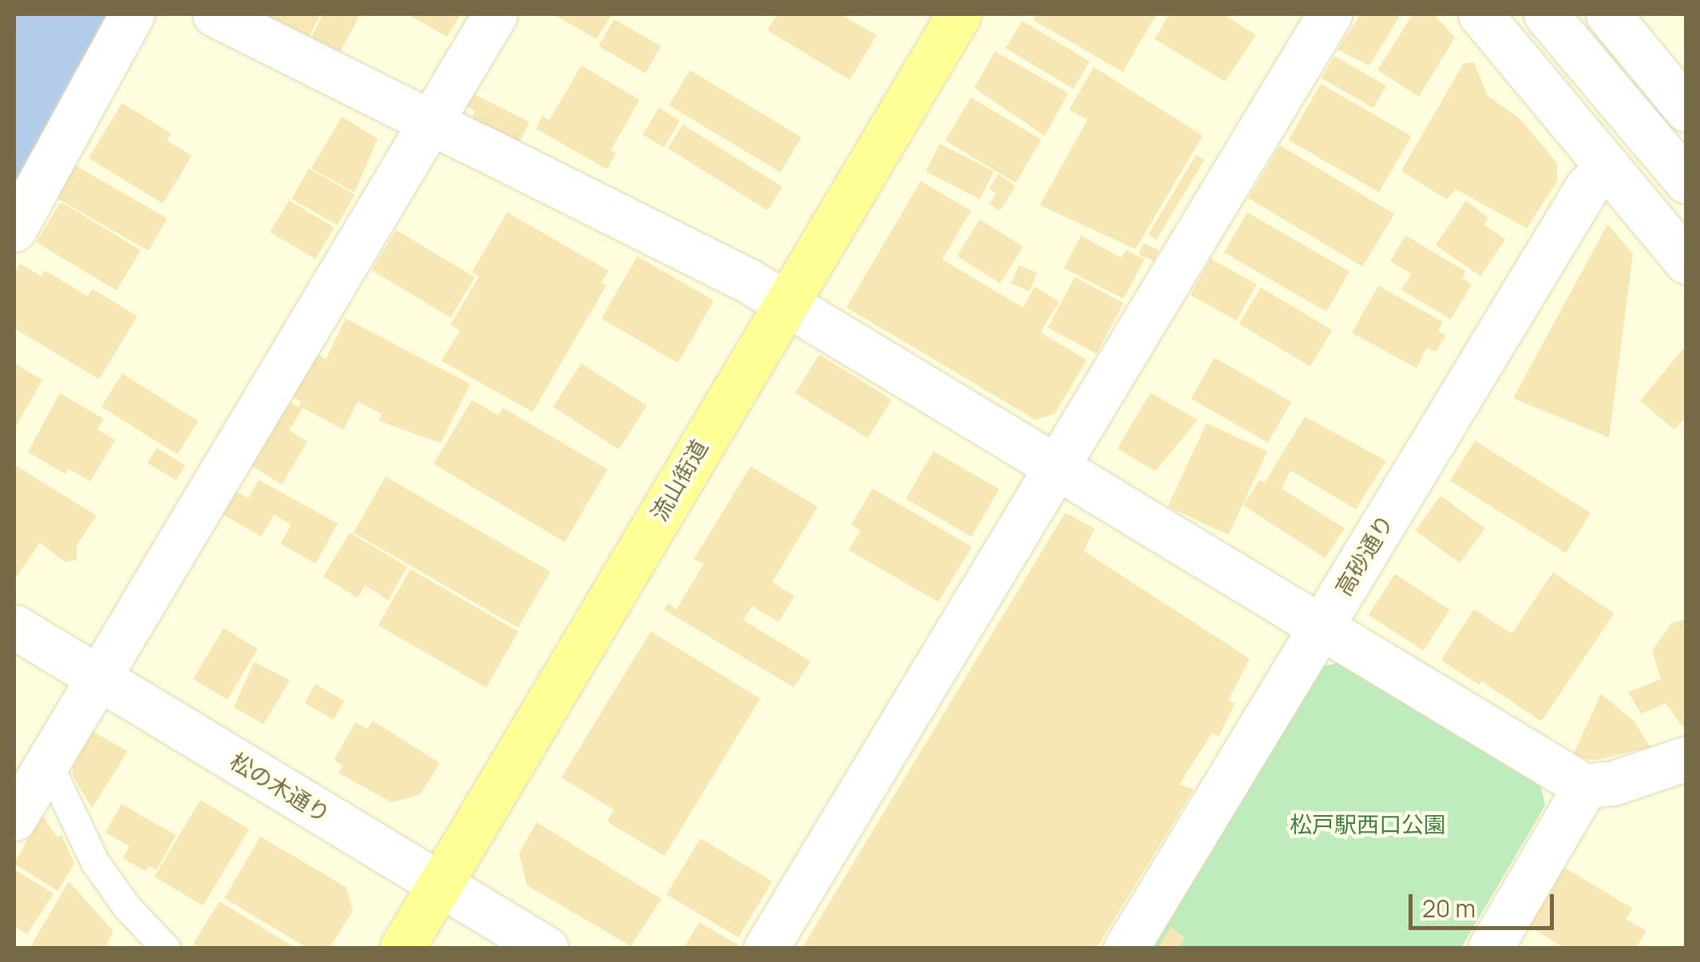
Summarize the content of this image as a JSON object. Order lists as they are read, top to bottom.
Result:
{
  "streets": {
    "main road": ["流山街道"],
    "street": ["高砂通り", "松の木通り"]
  },
  "crossings": [
    ["流山街道", "松の木通り"]
  ],
  "parks": ["松戸駅西口公園"],
  "scale_bar": "20 m"
}
